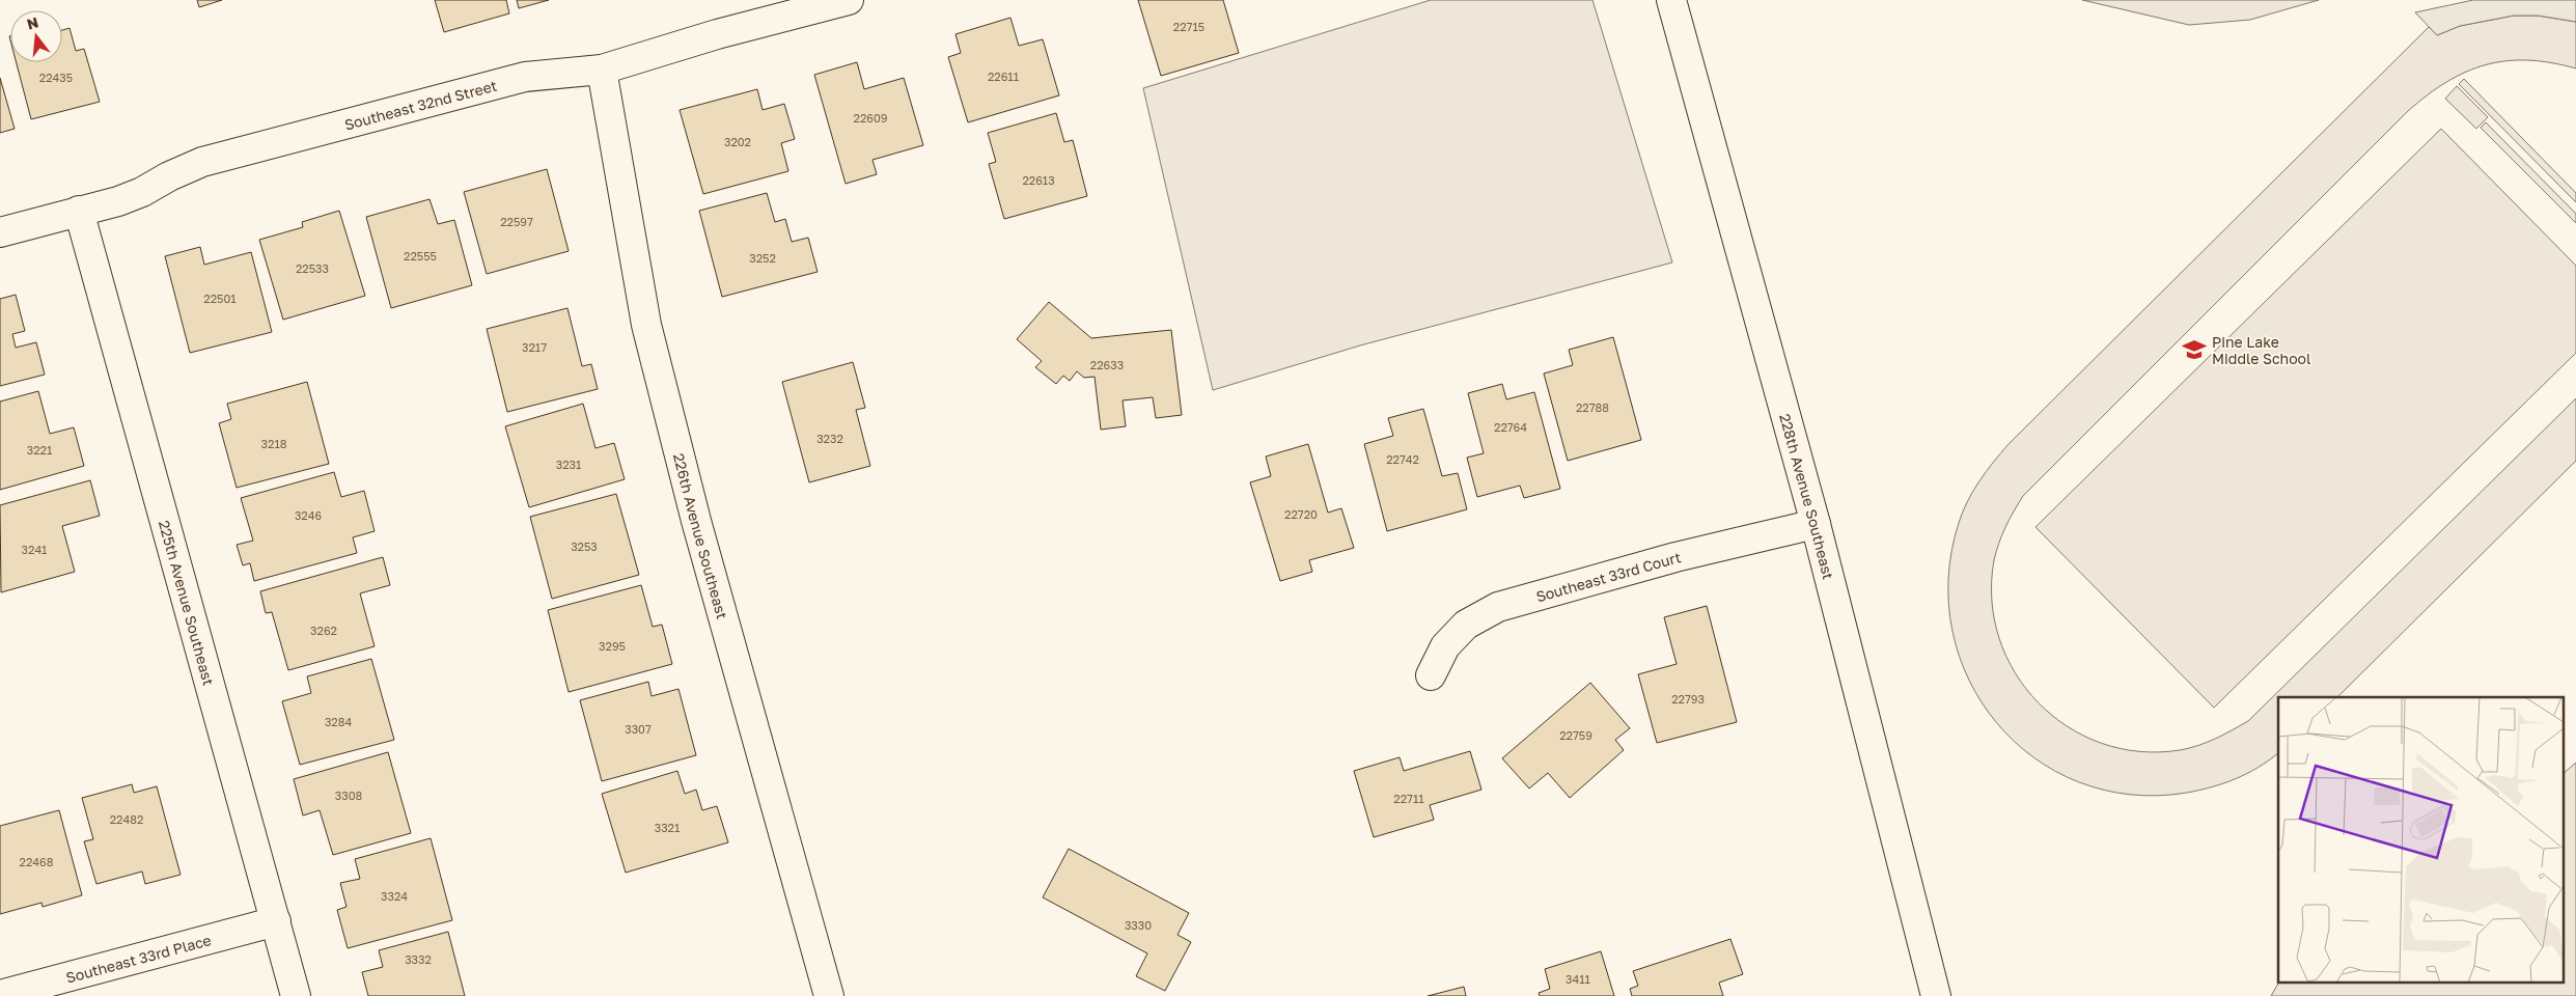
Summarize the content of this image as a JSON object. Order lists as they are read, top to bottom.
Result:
{
  "streets": {
    "street": [
      "Southeast 32nd Street",
      "228th Avenue Southeast",
      "226th Avenue Southeast",
      "Southeast 33rd Court",
      "225th Avenue Southeast",
      "Southeast 33rd Place"
    ]
  },
  "crossings": [
    ["Southeast 32nd Street", "226th Avenue Southeast"],
    ["Southeast 32nd Street", "225th Avenue Southeast"],
    ["228th Avenue Southeast", "Southeast 33rd Court"],
    ["225th Avenue Southeast", "Southeast 33rd Place"]
  ],
  "places": {
    "school or university": ["Pine Lake Middle School"]
  },
  "house_numbers": [
    "22715",
    "22611",
    "22435",
    "22609",
    "3202",
    "22613",
    "22597",
    "22555",
    "3252",
    "22533",
    "22501",
    "3217",
    "22633",
    "22788",
    "22764",
    "3232",
    "3218",
    "3221",
    "22742",
    "3231",
    "22720",
    "3246",
    "3253",
    "3241",
    "3262",
    "3295",
    "22793",
    "3284",
    "3307",
    "22759",
    "3308",
    "22711",
    "22482",
    "3321",
    "22468",
    "3324",
    "3330",
    "3332",
    "3411"
  ],
  "north": "top"
}
